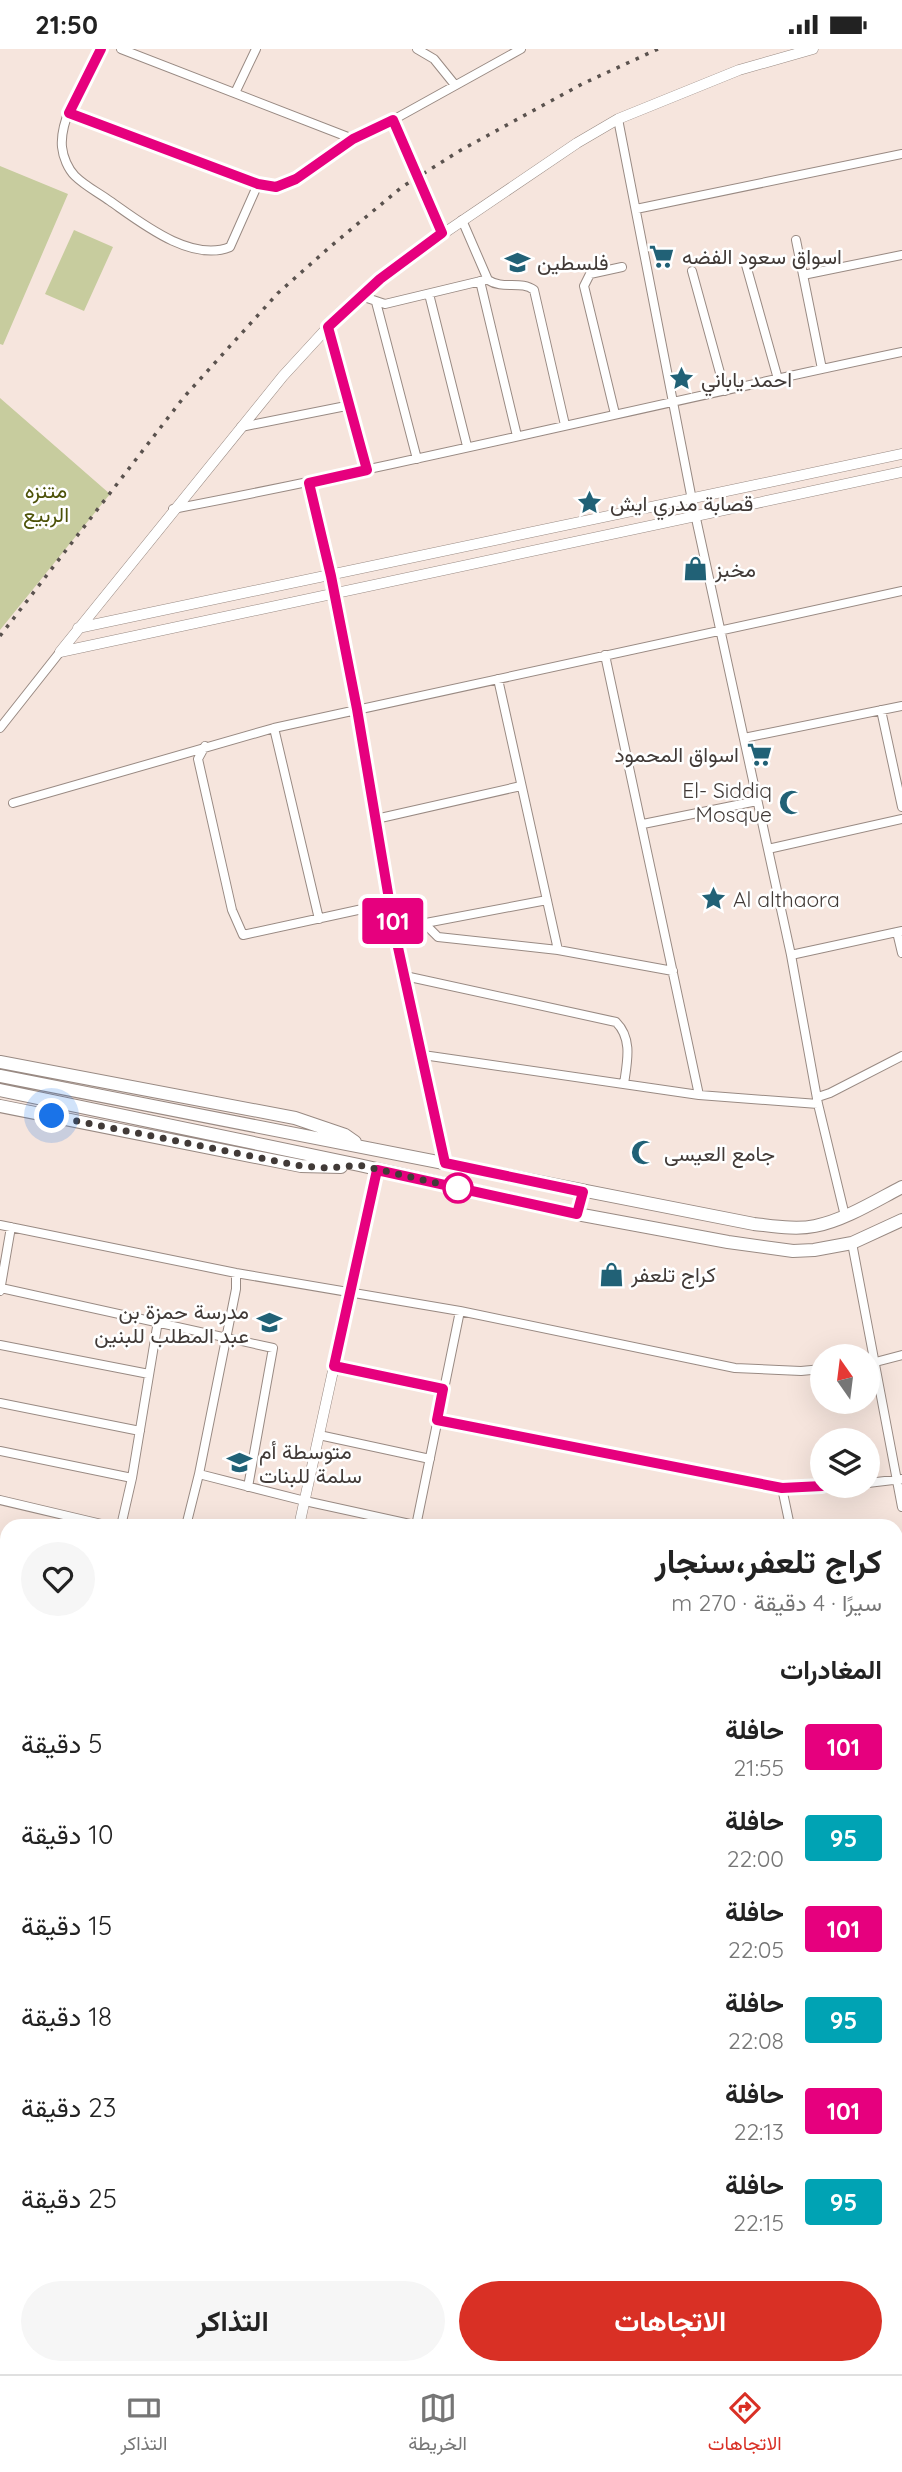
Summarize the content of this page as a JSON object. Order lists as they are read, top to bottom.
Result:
{
  "parks": ["متنزه الربيع"],
  "places": {
    "supermarket": ["اسواق سعود الفضه", "اسواق المحمود"],
    "school or university": ["فلسطين", "مدرسة حمزة بن عبد المطلب للبنين", "متوسطة أم سلمة للبنات"],
    "place": ["احمد ياباني", "قصابة مدري ايش", "Al althaora"],
    "shop": ["مخبز", "كراج تلعفر"],
    "mosque": ["El- Siddiq Mosque", "جامع العيسى"]
  },
  "lines": ["bus line 101"],
  "north": "top",
  "page": {
    "status": "21:50",
    "on_map": "101",
    "heading": [
      ["كراج تلعفر،سنجار", "سيرًا · 4 دقيقة · 270 m"],
      "المغادرات"
    ],
    "list": [
      {
        "mark": "101",
        "name": "حافلة",
        "note": "21:55",
        "value": "5 دقيقة"
      },
      {
        "mark": "95",
        "name": "حافلة",
        "note": "22:00",
        "value": "10 دقيقة"
      },
      {
        "mark": "101",
        "name": "حافلة",
        "note": "22:05",
        "value": "15 دقيقة"
      },
      {
        "mark": "95",
        "name": "حافلة",
        "note": "22:08",
        "value": "18 دقيقة"
      },
      {
        "mark": "101",
        "name": "حافلة",
        "note": "22:13",
        "value": "23 دقيقة"
      },
      {
        "mark": "95",
        "name": "حافلة",
        "note": "22:15",
        "value": "25 دقيقة"
      }
    ],
    "buttons": ["الاتجاهات", "التذاكر"],
    "tabs": ["الاتجاهات", "الخريطة", "التذاكر"]
  }
}
